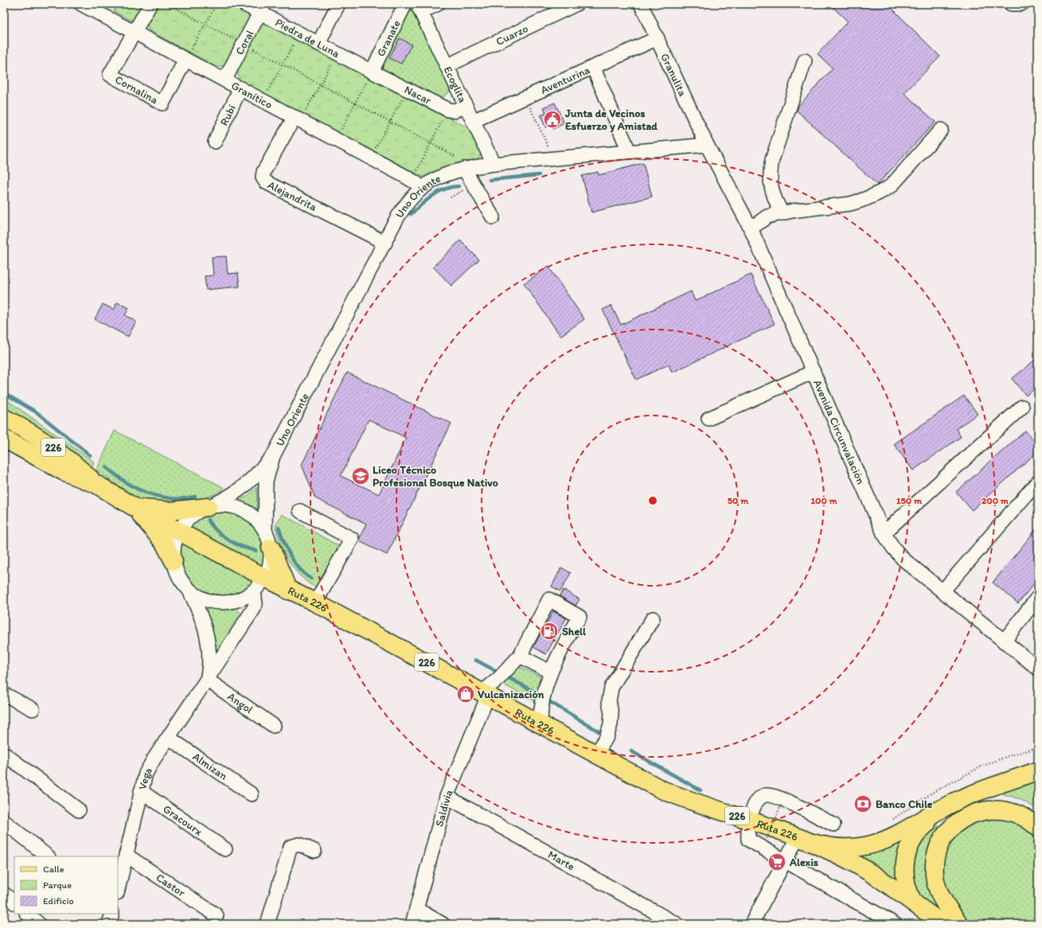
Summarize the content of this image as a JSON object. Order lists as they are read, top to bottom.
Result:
{
  "streets": {
    "main road": ["226", "Ruta 226"],
    "street": [
      "Cuarzo",
      "Granate",
      "Piedra de Luna",
      "Coral",
      "Granulita",
      "Aventurina",
      "Ecoglita",
      "Cornalina",
      "Granítico",
      "Nacar",
      "Rubí",
      "Alejandrita",
      "Uno Oriente",
      "Avenida Circunvalación",
      "Angol",
      "Almizan",
      "Vega",
      "Saldivia",
      "Gracourx",
      "Marte",
      "Castor"
    ]
  },
  "crossings": [
    ["Cuarzo", "Ecoglita"],
    ["Granate", "Piedra de Luna"],
    ["Granate", "Nacar"],
    ["Piedra de Luna", "Coral"],
    ["Piedra de Luna", "Nacar"],
    ["Coral", "Granítico"],
    ["Granulita", "Aventurina"],
    ["Granulita", "Uno Oriente"],
    ["Granulita", "Avenida Circunvalación"],
    ["Aventurina", "Ecoglita"],
    ["Ecoglita", "Uno Oriente"],
    ["Cornalina", "Granítico"],
    ["Granítico", "Rubí"],
    ["Granítico", "Alejandrita"],
    ["Granítico", "Uno Oriente"],
    ["Alejandrita", "Uno Oriente"],
    ["Uno Oriente", "Avenida Circunvalación"],
    ["Uno Oriente", "Ruta 226"],
    ["Uno Oriente", "Vega"],
    ["Ruta 226", "Vega"],
    ["Ruta 226", "Saldivia"],
    ["Angol", "Vega"],
    ["Almizan", "Vega"],
    ["Vega", "Gracourx"],
    ["Vega", "Castor"],
    ["Saldivia", "Marte"]
  ],
  "places": {
    "public building": ["Junta de Vecinos Esfuerzo y Amistad"],
    "school or university": ["Liceo Técnico Profesional Bosque Nativo"],
    "fuel station": ["Shell"],
    "shop": ["Vulcanización"],
    "bank": ["Banco Chile"],
    "supermarket": ["Alexis"]
  },
  "legend": ["Calle", "Parque", "Edificio"],
  "rings": [
    "50 m",
    "100 m",
    "150 m",
    "200 m"
  ]
}
